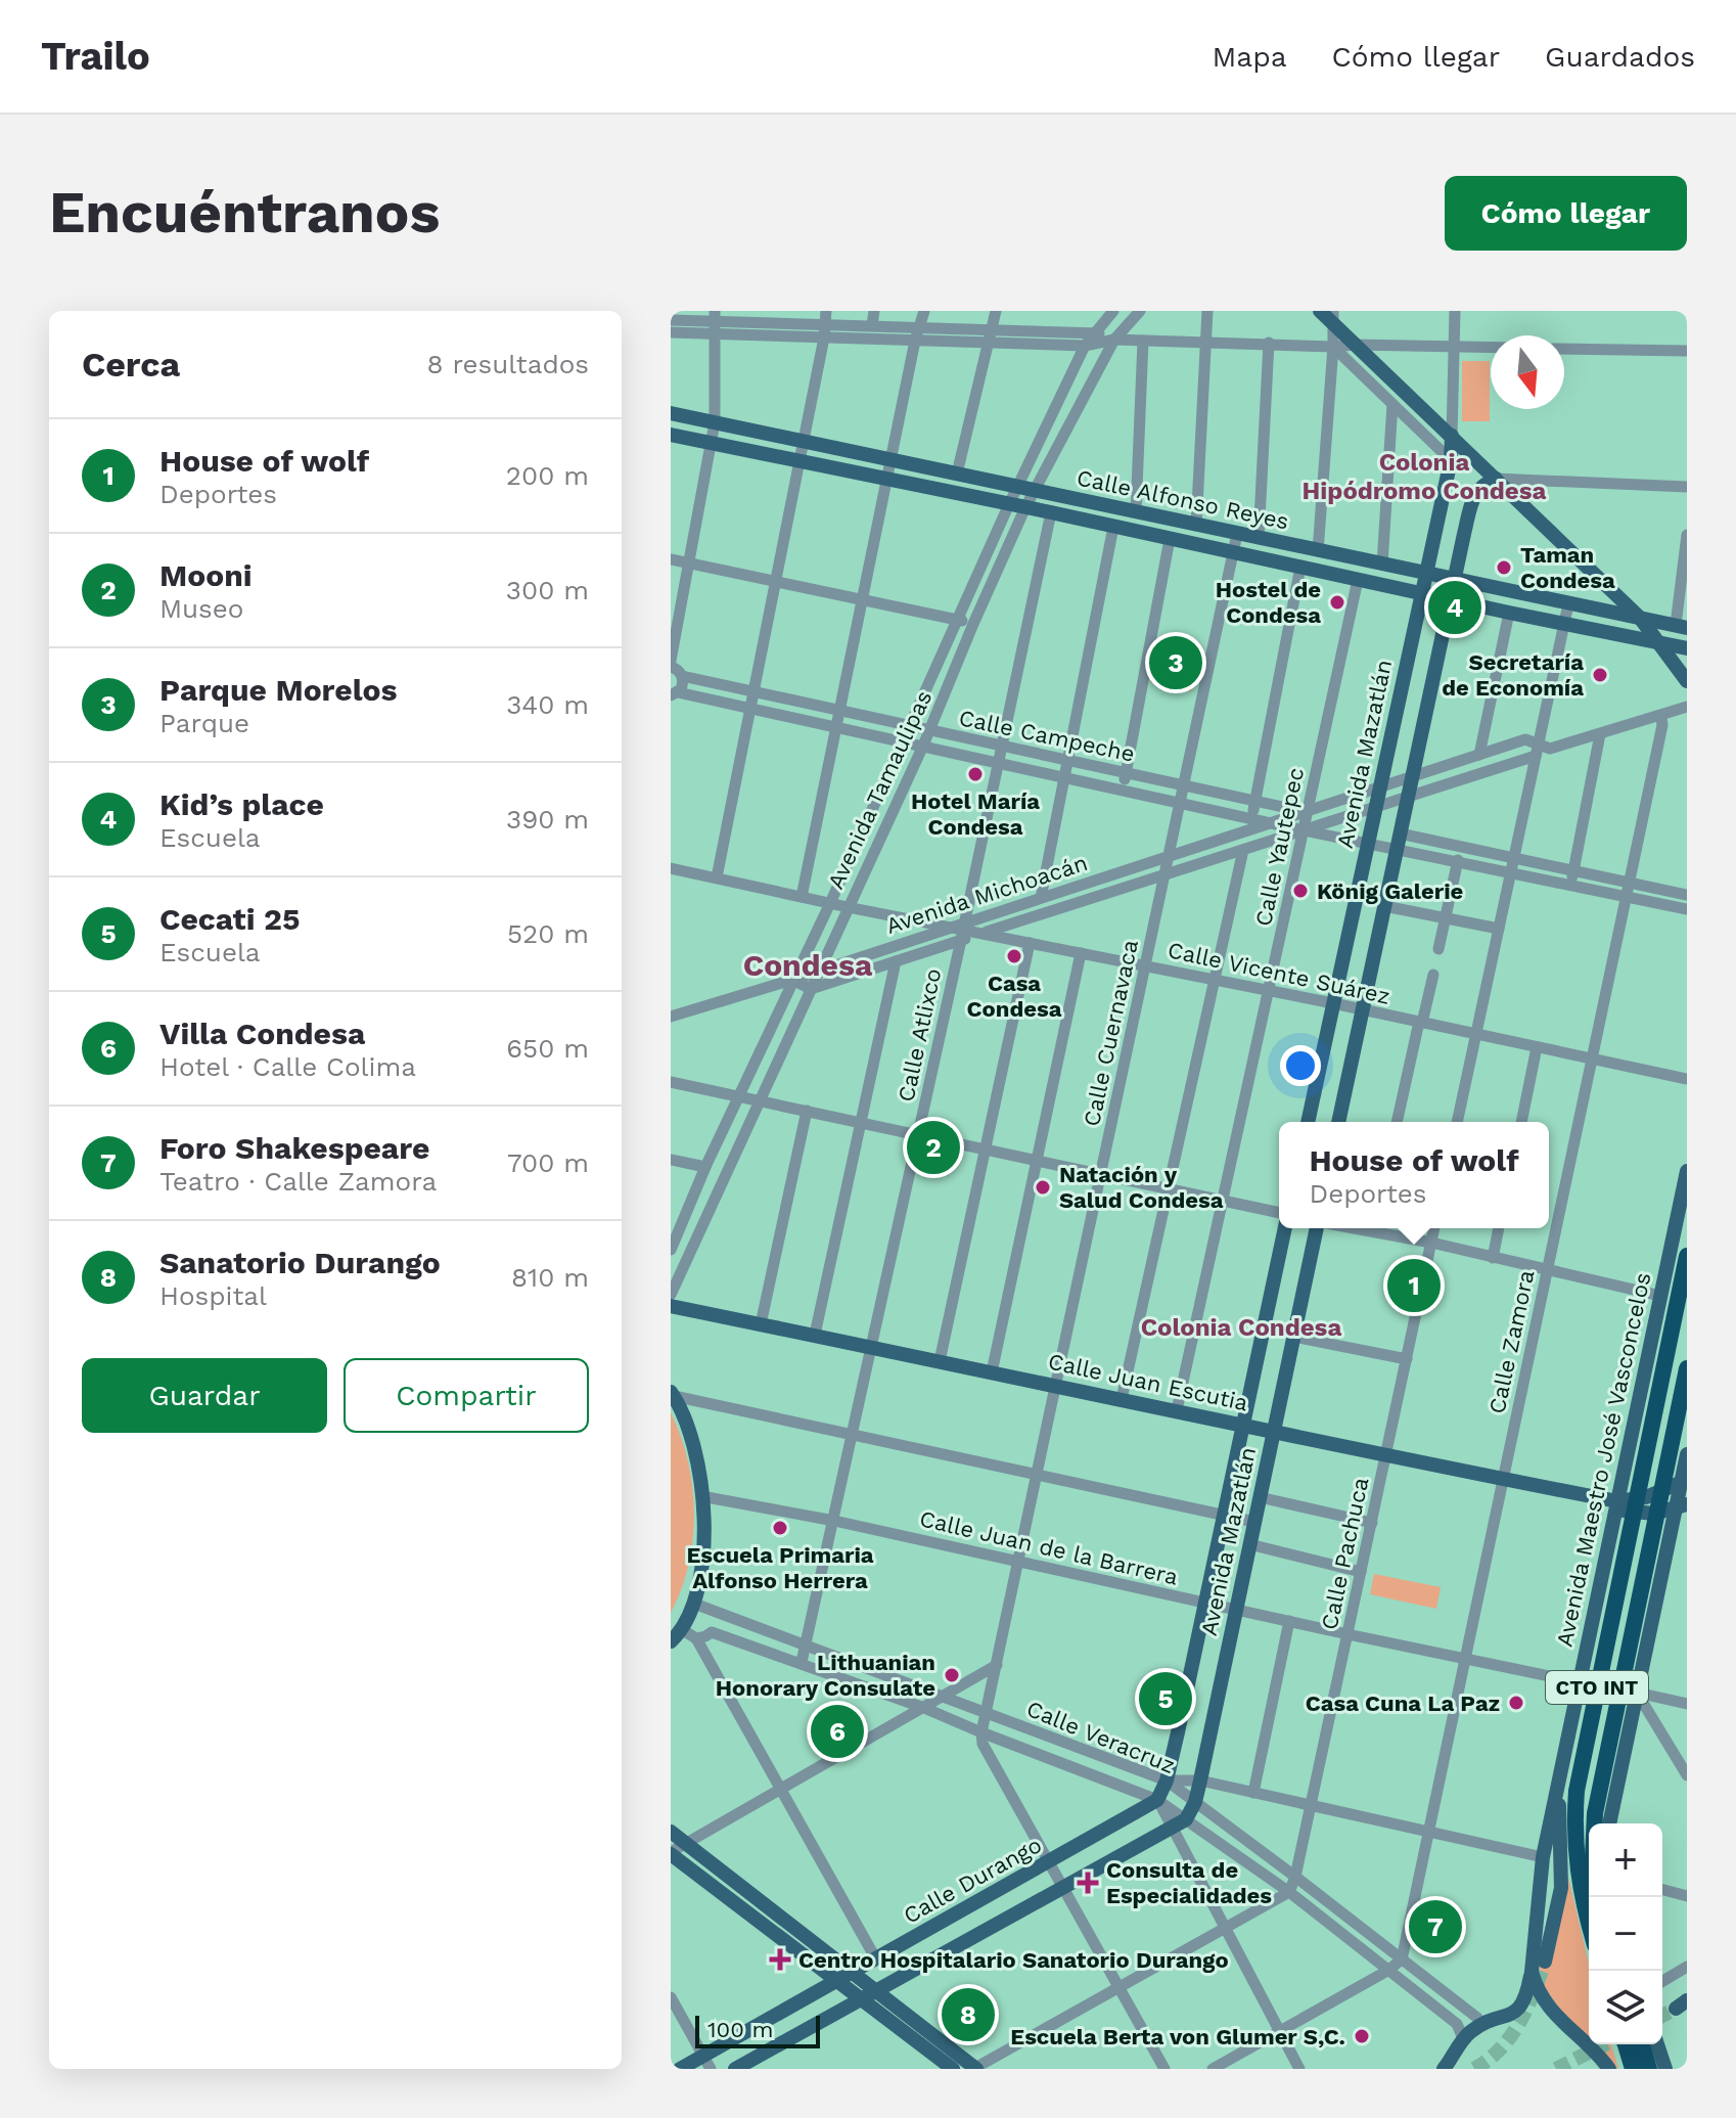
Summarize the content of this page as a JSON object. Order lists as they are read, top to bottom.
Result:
{
  "streets": {
    "highway": ["CTO INT"],
    "main road": [
      "Calle Alfonso Reyes",
      "Avenida Mazatlán",
      "Calle Juan Escutia",
      "Avenida Maestro José Vasconcelos",
      "Calle Durango"
    ],
    "street": [
      "Calle Campeche",
      "Avenida Tamaulipas",
      "Calle Yautepec",
      "Avenida Michoacán",
      "Calle Vicente Suárez",
      "Calle Cuernavaca",
      "Calle Atlixco",
      "Calle Zamora",
      "Calle Juan de la Barrera",
      "Calle Pachuca",
      "Calle Veracruz"
    ]
  },
  "crossings": [
    ["Calle Alfonso Reyes", "Avenida Mazatlán"],
    ["Calle Alfonso Reyes", "Avenida Tamaulipas"],
    ["Calle Alfonso Reyes", "Calle Yautepec"],
    ["Calle Alfonso Reyes", "Calle Cuernavaca"],
    ["Calle Alfonso Reyes", "Calle Atlixco"],
    ["Calle Campeche", "Avenida Mazatlán"],
    ["Calle Campeche", "Avenida Tamaulipas"],
    ["Calle Campeche", "Calle Yautepec"],
    ["Calle Campeche", "Avenida Michoacán"],
    ["Calle Campeche", "Calle Cuernavaca"],
    ["Calle Campeche", "Calle Atlixco"],
    ["Avenida Mazatlán", "Avenida Michoacán"],
    ["Avenida Mazatlán", "Calle Vicente Suárez"],
    ["Avenida Mazatlán", "Calle Juan Escutia"],
    ["Avenida Mazatlán", "Calle Juan de la Barrera"],
    ["Avenida Mazatlán", "Calle Veracruz"],
    ["Avenida Mazatlán", "Calle Durango"],
    ["Avenida Tamaulipas", "Avenida Michoacán"],
    ["Avenida Tamaulipas", "Calle Vicente Suárez"],
    ["Calle Yautepec", "Avenida Michoacán"],
    ["Calle Yautepec", "Calle Vicente Suárez"],
    ["Calle Yautepec", "Calle Juan Escutia"],
    ["Avenida Michoacán", "Calle Vicente Suárez"],
    ["Avenida Michoacán", "Calle Cuernavaca"],
    ["Avenida Michoacán", "Calle Atlixco"],
    ["Avenida Michoacán", "Calle Zamora"],
    ["Calle Vicente Suárez", "Calle Cuernavaca"],
    ["Calle Vicente Suárez", "Calle Atlixco"],
    ["Calle Vicente Suárez", "Calle Zamora"],
    ["Calle Cuernavaca", "Calle Juan Escutia"],
    ["Calle Cuernavaca", "Calle Juan de la Barrera"],
    ["Calle Cuernavaca", "Calle Veracruz"],
    ["Calle Atlixco", "Calle Juan Escutia"],
    ["Calle Atlixco", "Calle Juan de la Barrera"],
    ["Calle Atlixco", "Calle Veracruz"],
    ["Calle Zamora", "Calle Juan Escutia"],
    ["Calle Zamora", "Calle Juan de la Barrera"],
    ["Calle Zamora", "Calle Veracruz"],
    ["Calle Juan Escutia", "Avenida Maestro José Vasconcelos"],
    ["Calle Juan Escutia", "Calle Pachuca"],
    ["Calle Juan Escutia", "CTO INT"],
    ["Avenida Maestro José Vasconcelos", "Calle Juan de la Barrera"],
    ["Avenida Maestro José Vasconcelos", "Calle Veracruz"],
    ["Calle Juan de la Barrera", "Calle Pachuca"],
    ["Calle Pachuca", "Calle Veracruz"],
    ["Calle Veracruz", "Calle Durango"]
  ],
  "districts": ["Colonia Hipódromo Condesa", "Condesa", "Colonia Condesa"],
  "places": {
    "other": [
      "Taman Condesa",
      "Hostel de Condesa",
      "Secretaría de Economía",
      "Hotel María Condesa",
      "König Galerie",
      "Casa Condesa",
      "Natación y Salud Condesa",
      "Escuela Primaria Alfonso Herrera",
      "Lithuanian Honorary Consulate",
      "Casa Cuna La Paz",
      "Escuela Berta von Glumer S,C."
    ],
    "health": ["Consulta de Especialidades", "Centro Hospitalario Sanatorio Durango"]
  },
  "scale_bar": "100 m",
  "north": "bottom",
  "page": {
    "header": "Trailo",
    "nav": ["Mapa", "Cómo llegar", "Guardados"],
    "buttons": [
      "Cómo llegar",
      ["Guardar", "Compartir"]
    ],
    "title": "Encuéntranos",
    "heading": ["Cerca", "8 resultados"],
    "list": [
      {
        "mark": "1",
        "name": "House of wolf",
        "note": "Deportes",
        "value": "200 m"
      },
      {
        "mark": "2",
        "name": "Mooni",
        "note": "Museo",
        "value": "300 m"
      },
      {
        "mark": "3",
        "name": "Parque Morelos",
        "note": "Parque",
        "value": "340 m"
      },
      {
        "mark": "4",
        "name": "Kid’s place",
        "note": "Escuela",
        "value": "390 m"
      },
      {
        "mark": "5",
        "name": "Cecati 25",
        "note": "Escuela",
        "value": "520 m"
      },
      {
        "mark": "6",
        "name": "Villa Condesa",
        "note": "Hotel · Calle Colima",
        "value": "650 m"
      },
      {
        "mark": "7",
        "name": "Foro Shakespeare",
        "note": "Teatro · Calle Zamora",
        "value": "700 m"
      },
      {
        "mark": "8",
        "name": "Sanatorio Durango",
        "note": "Hospital",
        "value": "810 m"
      }
    ],
    "pins": [
      "4",
      "3",
      "2",
      "1",
      "5",
      "6",
      "7",
      "8"
    ],
    "popup": ["House of wolf", "Deportes"],
    "map_buttons": ["+", "−"],
    "scale": "100 m"
  }
}
